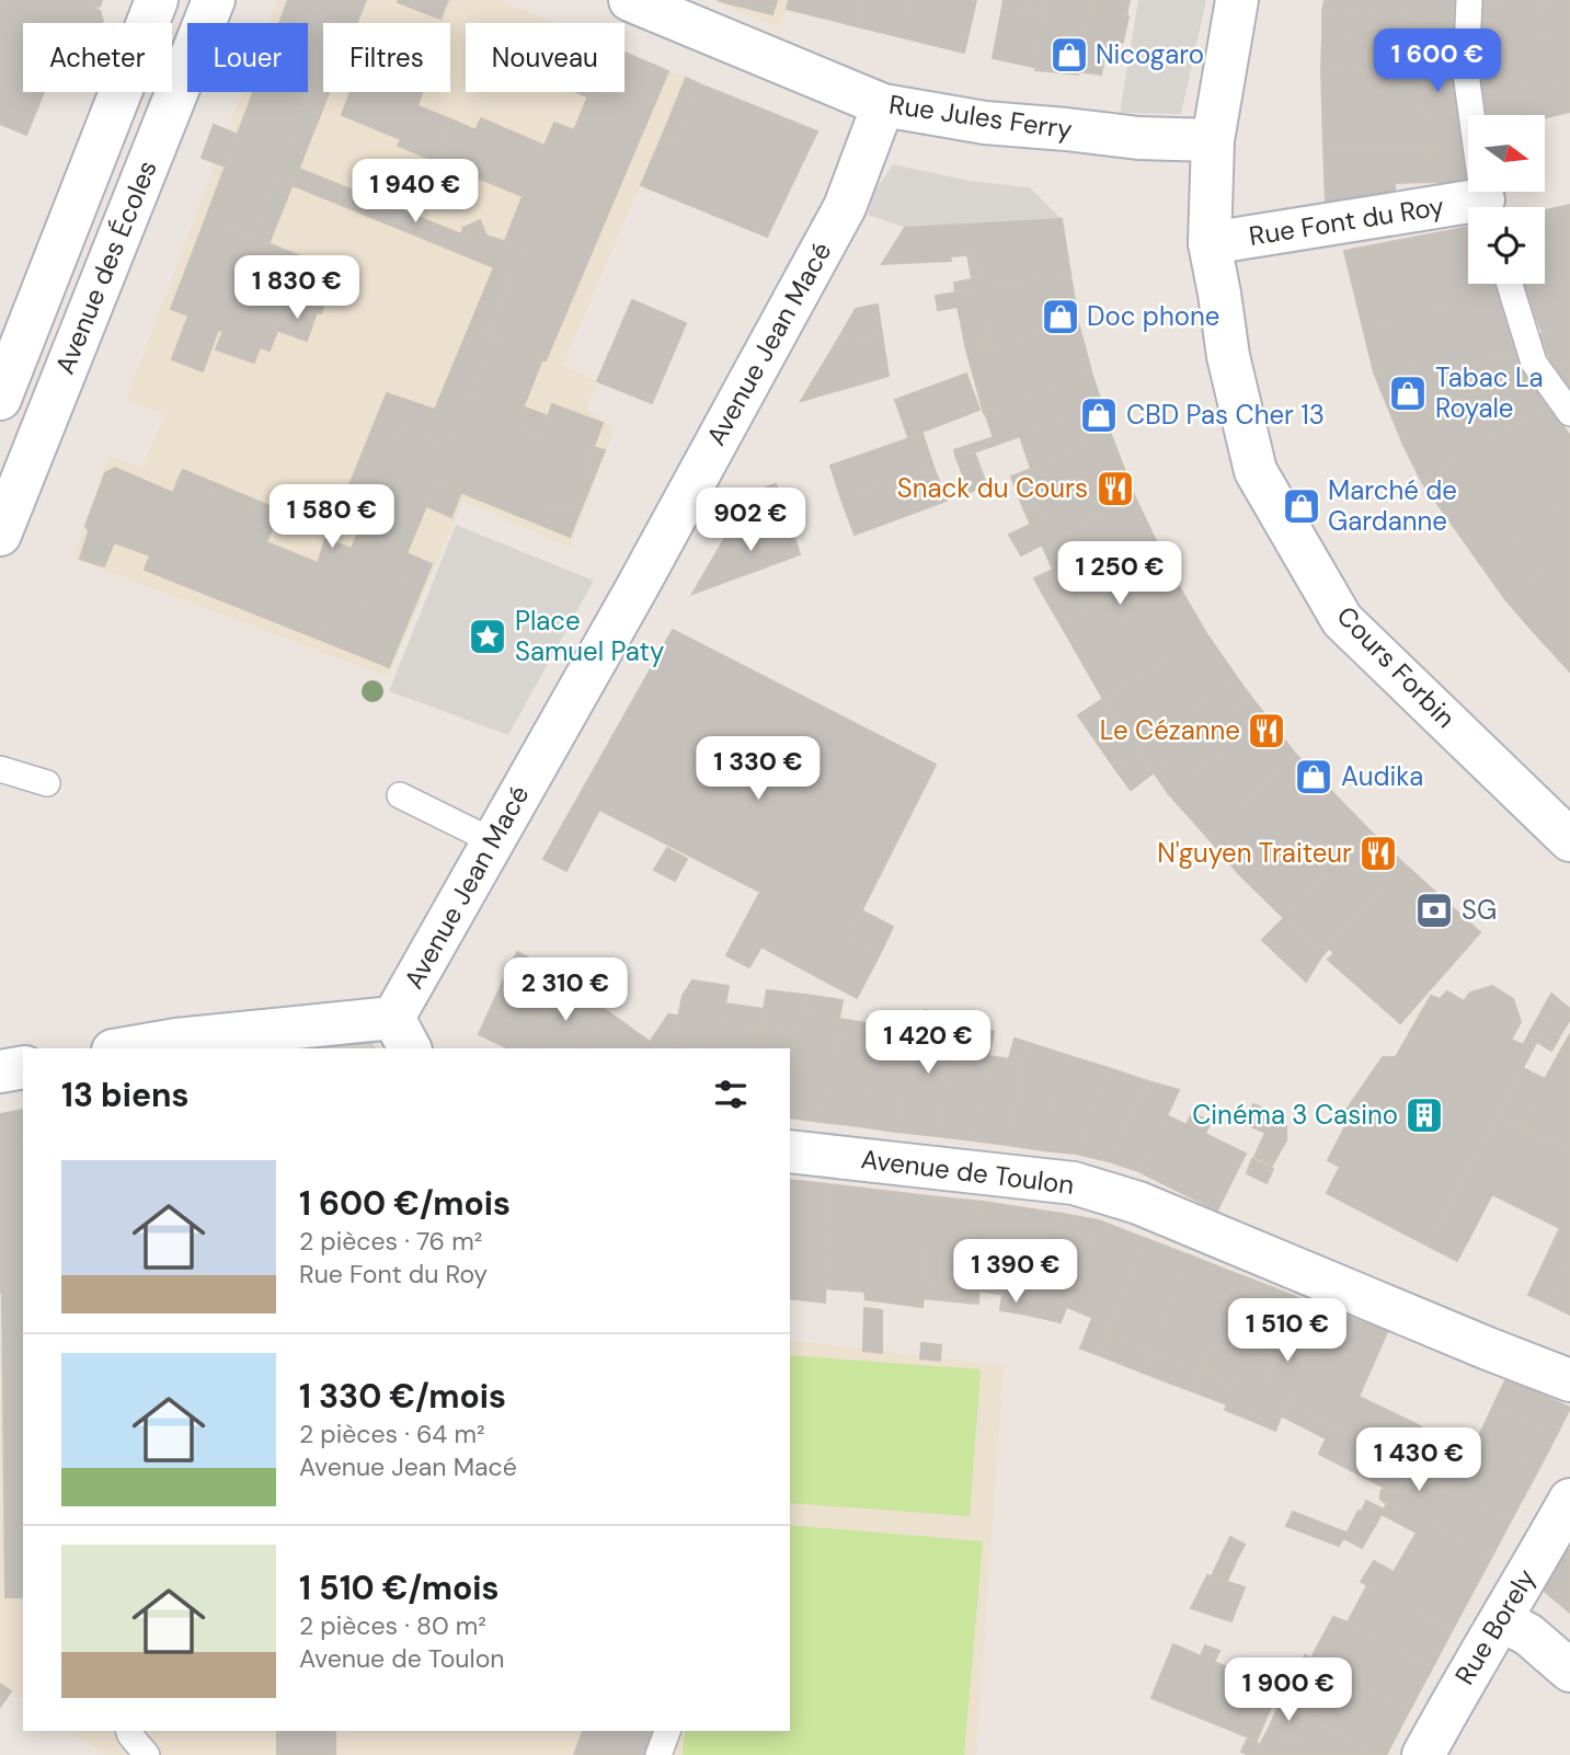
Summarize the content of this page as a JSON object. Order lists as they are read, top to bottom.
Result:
{
  "streets": {
    "street": [
      "Rue Jules Ferry",
      "Rue Font du Roy",
      "Avenue des Écoles",
      "Avenue Jean Macé",
      "Cours Forbin",
      "Avenue de Toulon",
      "Rue Borely"
    ]
  },
  "crossings": [
    ["Rue Jules Ferry", "Avenue Jean Macé"],
    ["Rue Jules Ferry", "Cours Forbin"],
    ["Rue Font du Roy", "Cours Forbin"]
  ],
  "places": {
    "shop": [
      "Nicogaro",
      "Doc phone",
      "Tabac La Royale",
      "CBD Pas Cher 13",
      "Marché de Gardanne",
      "Audika"
    ],
    "restaurant": ["Snack du Cours", "Le Cézanne", "N'guyen Traiteur"],
    "place": ["Place Samuel Paty"],
    "bank": ["SG"],
    "building": ["Cinéma 3 Casino"]
  },
  "north": "right",
  "page": {
    "chip": [
      "Acheter",
      "Louer",
      "Filtres",
      "Nouveau"
    ],
    "price": [
      "1 600 €",
      "1 940 €",
      "1 830 €",
      "1 580 €",
      "902 €",
      "1 250 €",
      "1 330 €",
      "2 310 €",
      "1 420 €",
      "1 390 €",
      "1 510 €",
      "1 430 €",
      "1 900 €"
    ],
    "heading": "13 biens",
    "list": [
      {
        "name": "1 600 €/mois",
        "note": "2 pièces · 76 m² · Rue Font du Roy"
      },
      {
        "name": "1 330 €/mois",
        "note": "2 pièces · 64 m² · Avenue Jean Macé"
      },
      {
        "name": "1 510 €/mois",
        "note": "2 pièces · 80 m² · Avenue de Toulon"
      }
    ]
  }
}
